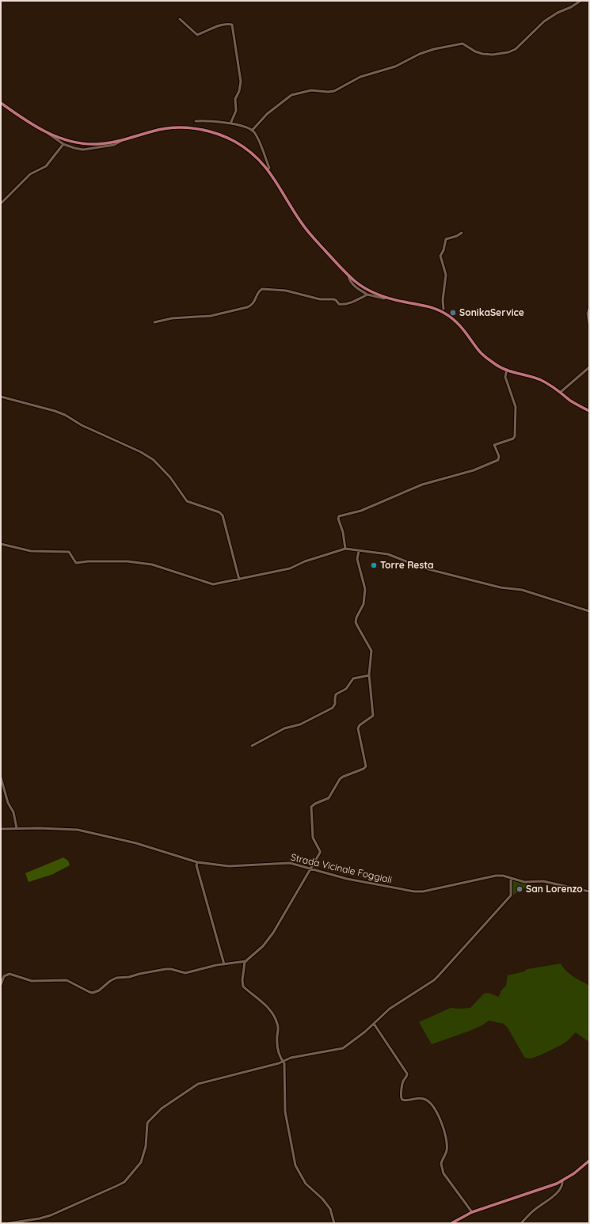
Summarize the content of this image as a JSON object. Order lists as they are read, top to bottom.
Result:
{
  "streets": {
    "street": ["Strada Vicinale Foggiali"]
  },
  "places": ["SonikaService", "Torre Resta", "San Lorenzo"]
}
